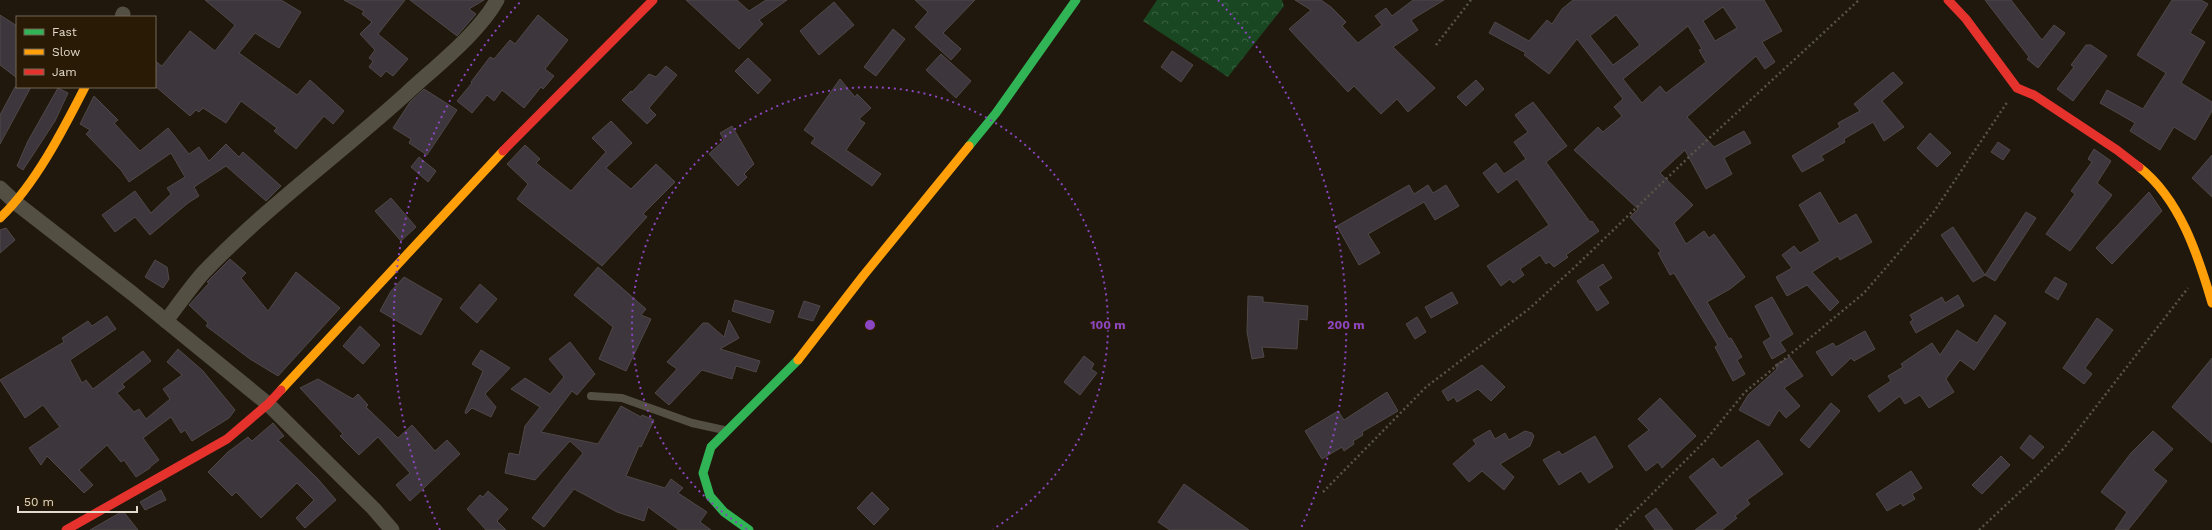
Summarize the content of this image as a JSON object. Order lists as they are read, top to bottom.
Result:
{
  "legend": ["Fast", "Slow", "Jam"],
  "scale_bar": "50 m",
  "rings": ["100 m", "200 m"]
}
